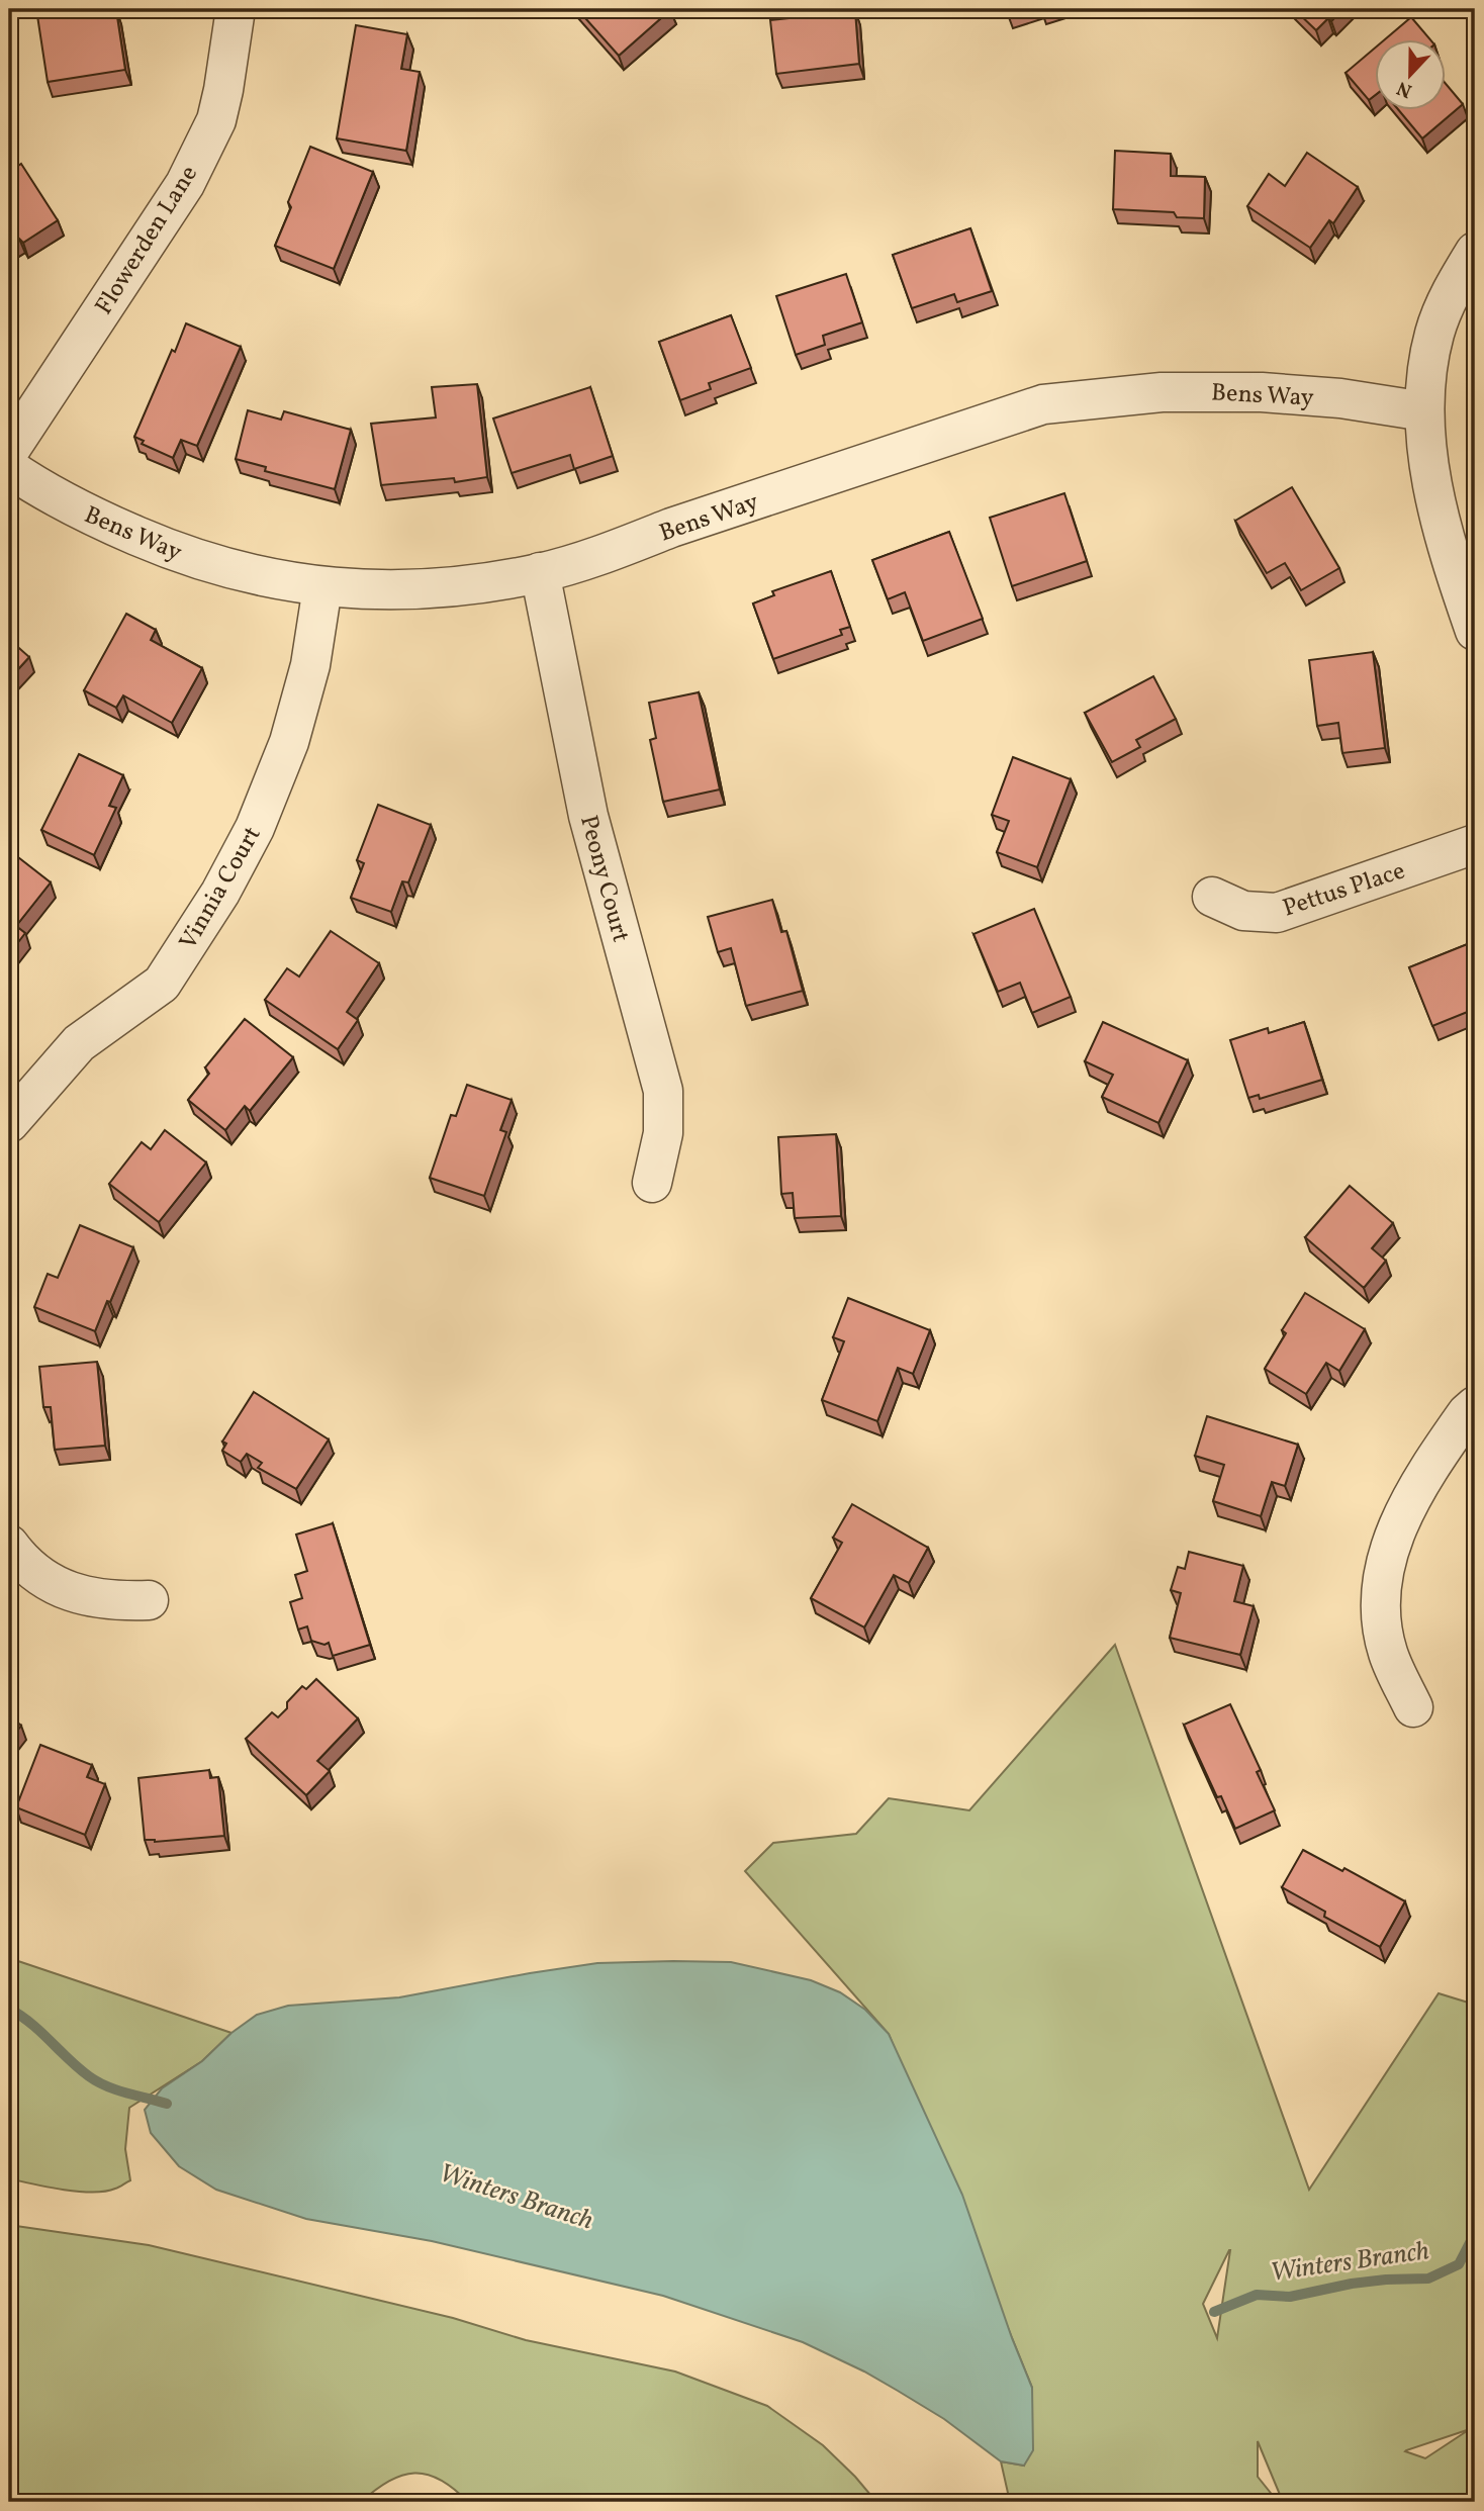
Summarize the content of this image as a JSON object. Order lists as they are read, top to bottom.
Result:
{
  "streets": {
    "street": [
      "Flowerden Lane",
      "Bens Way",
      "Peony Court",
      "Vinnia Court",
      "Pettus Place"
    ]
  },
  "crossings": [
    ["Bens Way", "Peony Court"],
    ["Bens Way", "Vinnia Court"]
  ],
  "water": ["Winters Branch"],
  "north": "bottom"
}
